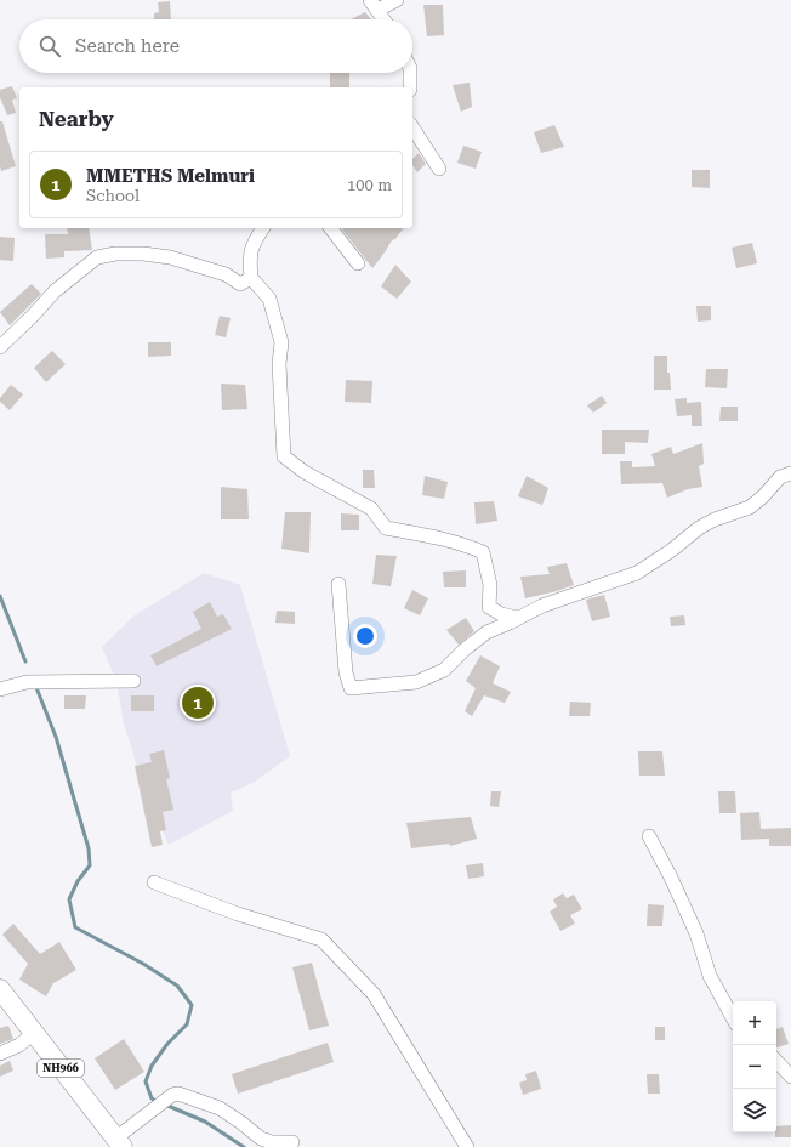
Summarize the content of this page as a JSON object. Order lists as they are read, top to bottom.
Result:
{
  "streets": {
    "highway": ["NH966"]
  },
  "page": {
    "search": "Search here",
    "heading": "Nearby",
    "list": [
      {
        "mark": "1",
        "name": "MMETHS Melmuri",
        "note": "School",
        "value": "100 m"
      }
    ],
    "pins": "1",
    "map_buttons": ["+", "−"]
  }
}
